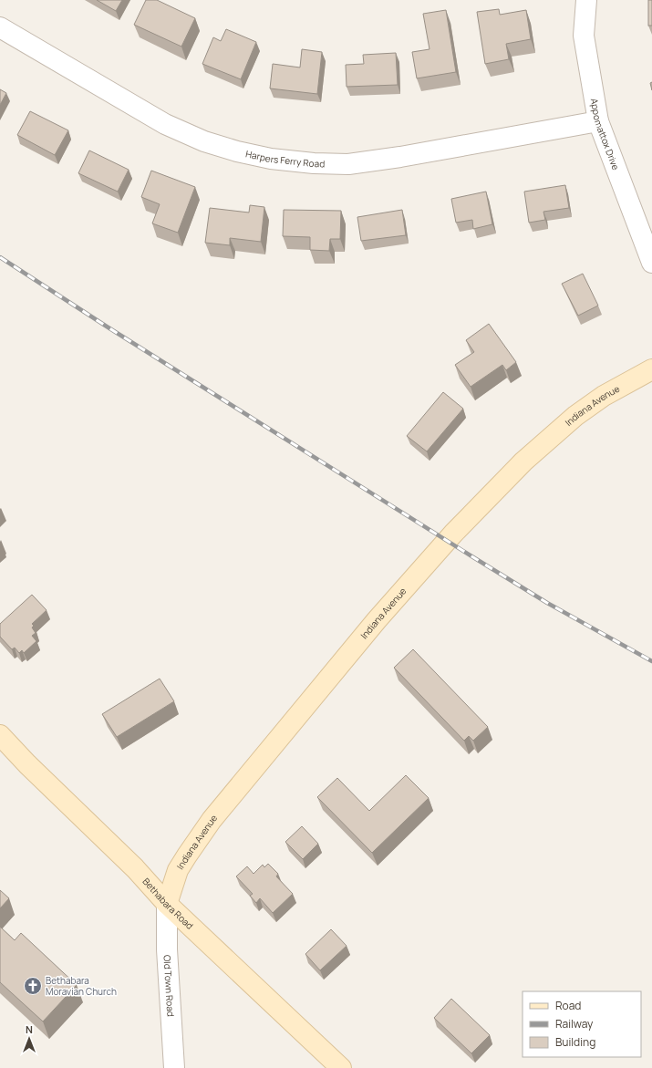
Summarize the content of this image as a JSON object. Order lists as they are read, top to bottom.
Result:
{
  "streets": {
    "main road": ["Indiana Avenue", "Bethabara Road"],
    "street": ["Appomattox Drive", "Harpers Ferry Road", "Old Town Road"]
  },
  "crossings": [
    ["Appomattox Drive", "Harpers Ferry Road"],
    ["Indiana Avenue", "Bethabara Road"],
    ["Indiana Avenue", "Old Town Road"],
    ["Bethabara Road", "Old Town Road"]
  ],
  "places": {
    "church": ["Bethabara Moravian Church"]
  },
  "legend": ["Road", "Railway", "Building"],
  "north": "top"
}
